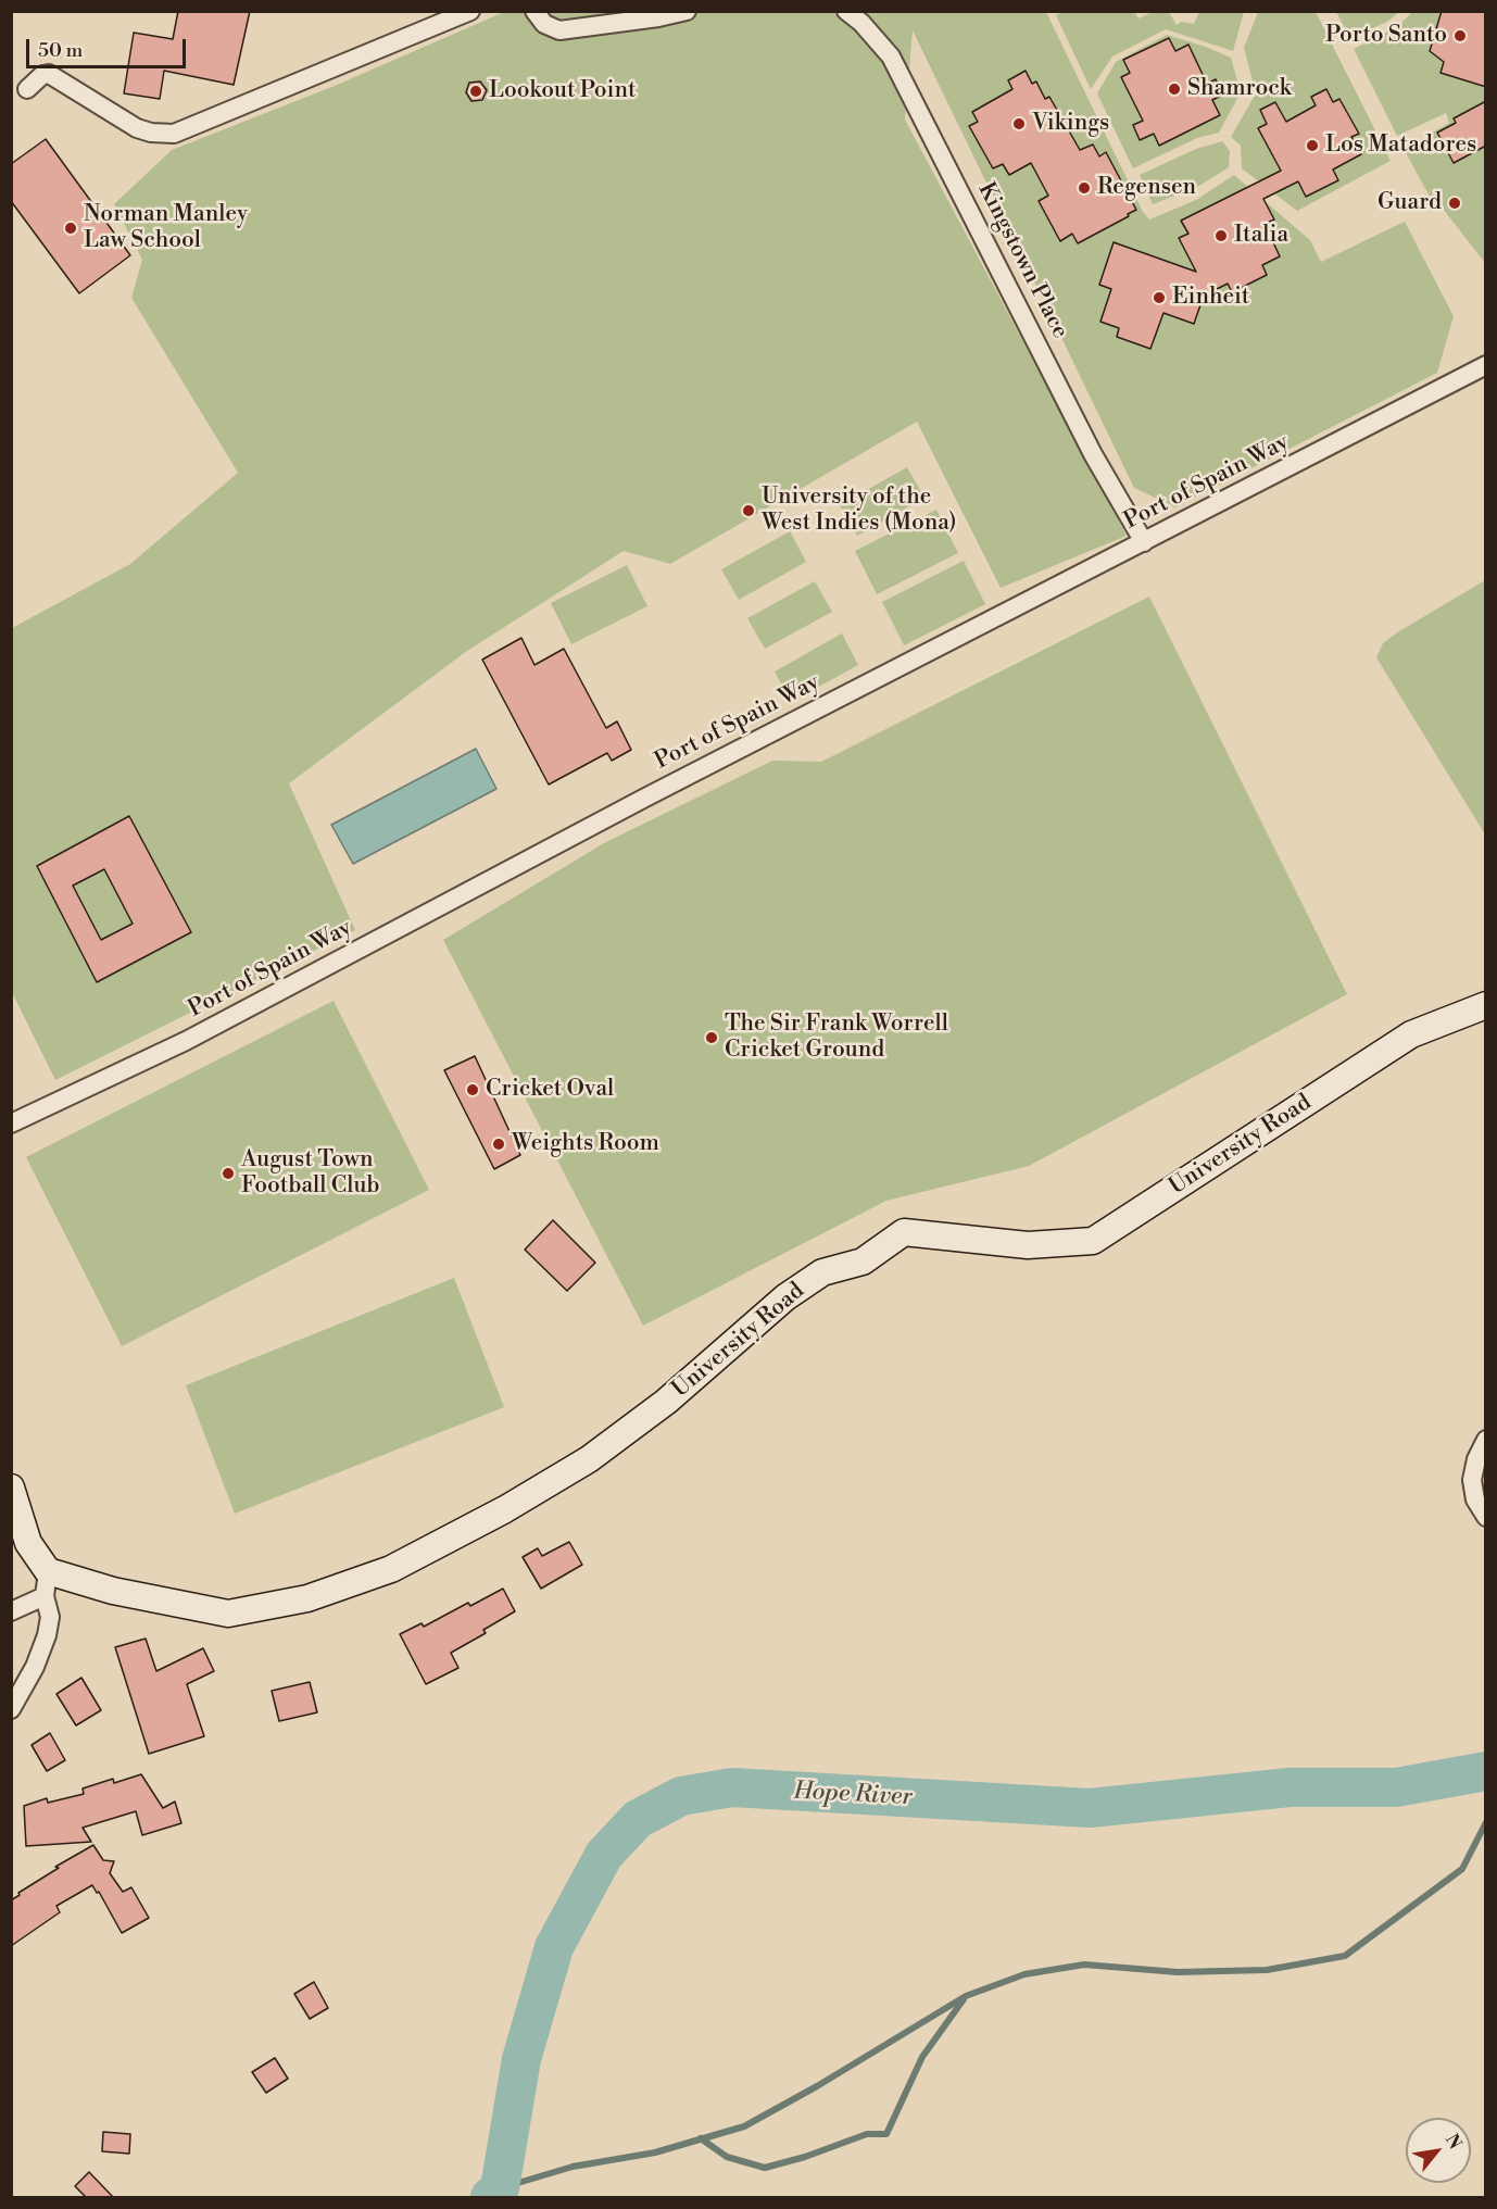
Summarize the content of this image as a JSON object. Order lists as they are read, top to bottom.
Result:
{
  "streets": {
    "street": ["Kingstown Place", "Port of Spain Way", "University Road"]
  },
  "crossings": [
    ["Kingstown Place", "Port of Spain Way"]
  ],
  "water": ["Hope River"],
  "places": [
    "Porto Santo",
    "Shamrock",
    "Lookout Point",
    "Vikings",
    "Los Matadores",
    "Regensen",
    "Guard",
    "Norman Manley Law School",
    "Italia",
    "Einheit",
    "University of the West Indies (Mona)",
    "The Sir Frank Worrell Cricket Ground",
    "Cricket Oval",
    "Weights Room",
    "August Town Football Club"
  ],
  "scale_bar": "50 m",
  "north": "top right"
}
